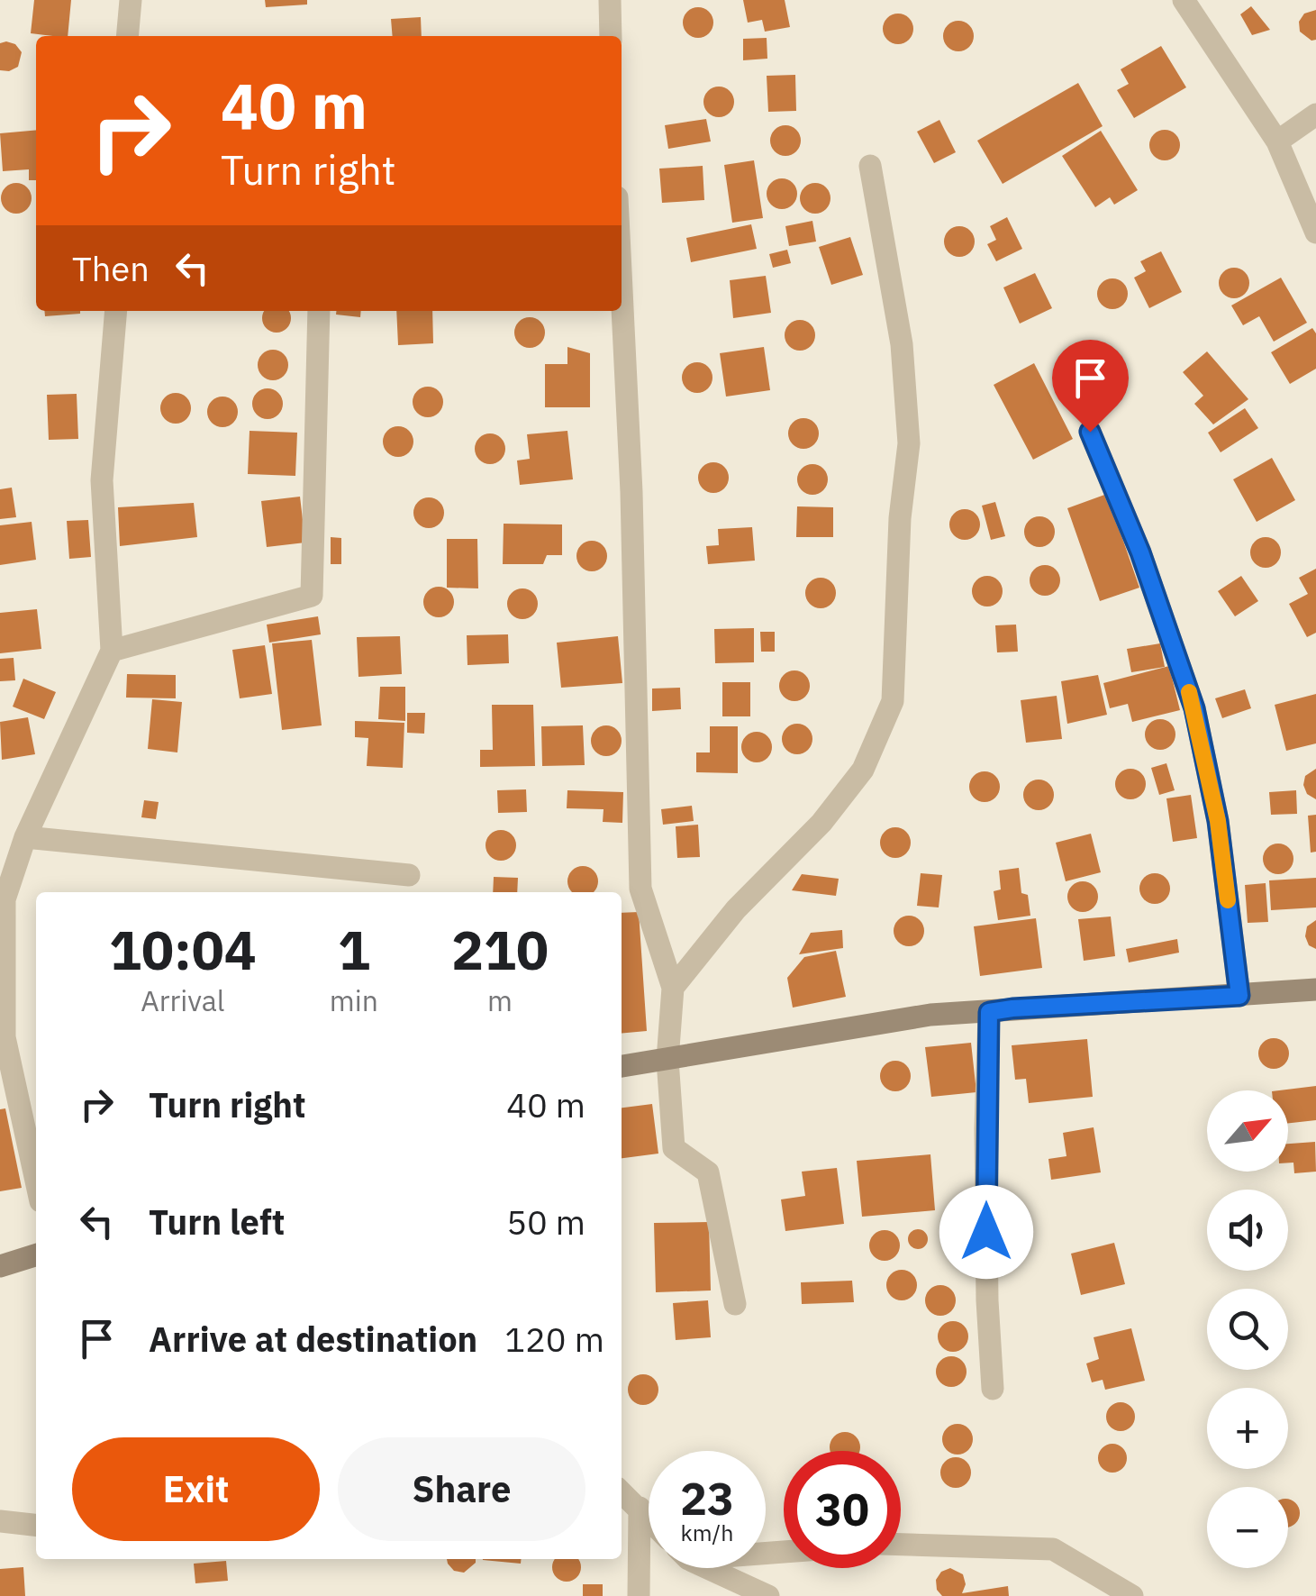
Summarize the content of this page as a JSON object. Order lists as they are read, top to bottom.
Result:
{
  "north": "top right",
  "page": {
    "turn": ["40 m", "Turn right"],
    "then": "Then",
    "eta": [
      "10:04",
      "Arrival",
      "1",
      "min",
      "210",
      "m"
    ],
    "list": [
      {
        "name": "Turn right",
        "value": "40 m"
      },
      {
        "name": "Turn left",
        "value": "50 m"
      },
      {
        "name": "Arrive at destination",
        "value": "120 m"
      }
    ],
    "map_buttons": ["+", "−"],
    "buttons": ["Exit", "Share"],
    "speed": "23 km/h",
    "limit": "30"
  }
}
